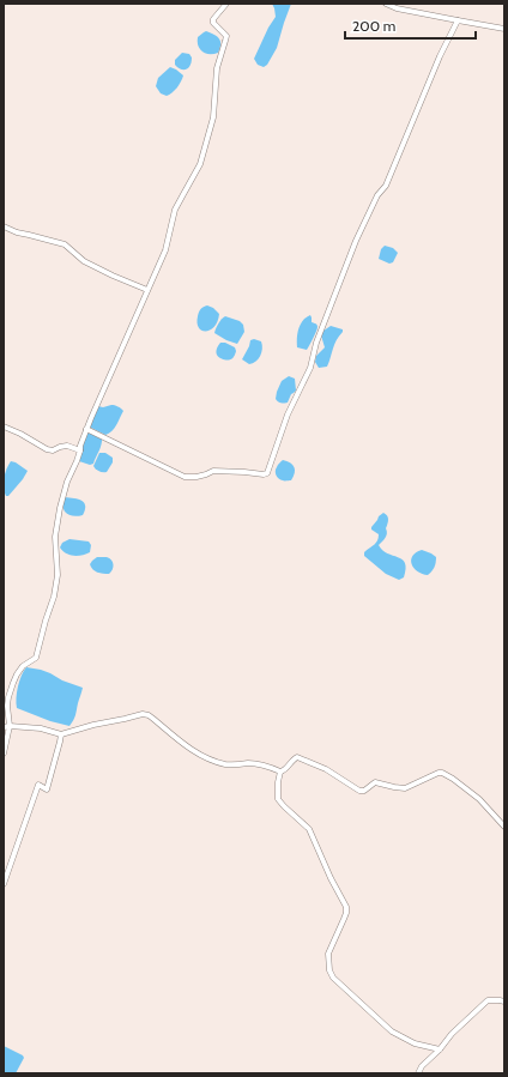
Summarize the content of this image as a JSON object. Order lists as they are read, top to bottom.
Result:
{
  "scale_bar": "200 m"
}
